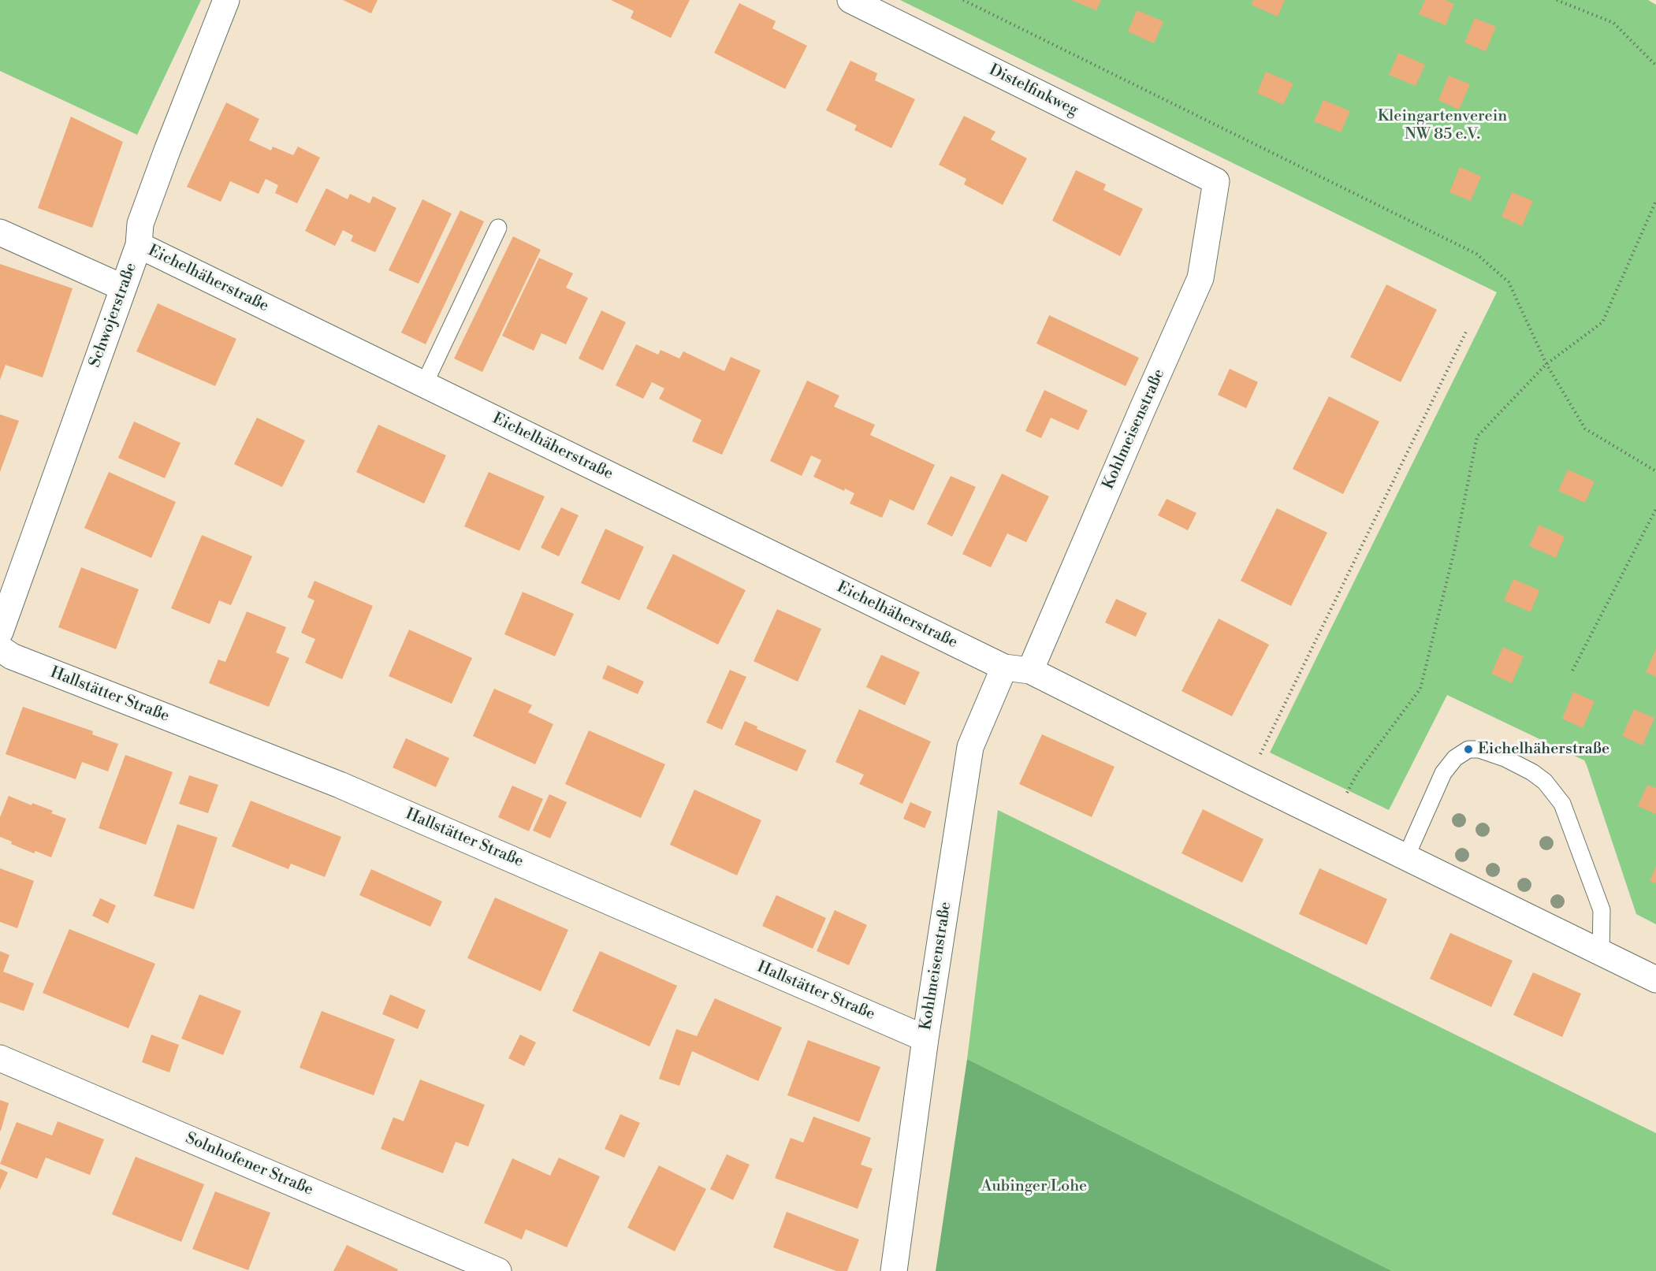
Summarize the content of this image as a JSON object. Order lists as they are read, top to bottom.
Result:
{
  "streets": {
    "street": [
      "Distelfinkweg",
      "Eichelhäherstraße",
      "Schwojerstraße",
      "Kohlmeisenstraße",
      "Hallstätter Straße",
      "Solnhofener Straße"
    ]
  },
  "crossings": [
    ["Distelfinkweg", "Kohlmeisenstraße"],
    ["Eichelhäherstraße", "Schwojerstraße"],
    ["Eichelhäherstraße", "Kohlmeisenstraße"],
    ["Kohlmeisenstraße", "Hallstätter Straße"]
  ],
  "parks": ["Kleingartenverein NW 85 e.V.", "Aubinger Lohe"],
  "places": ["Eichelhäherstraße"]
}
